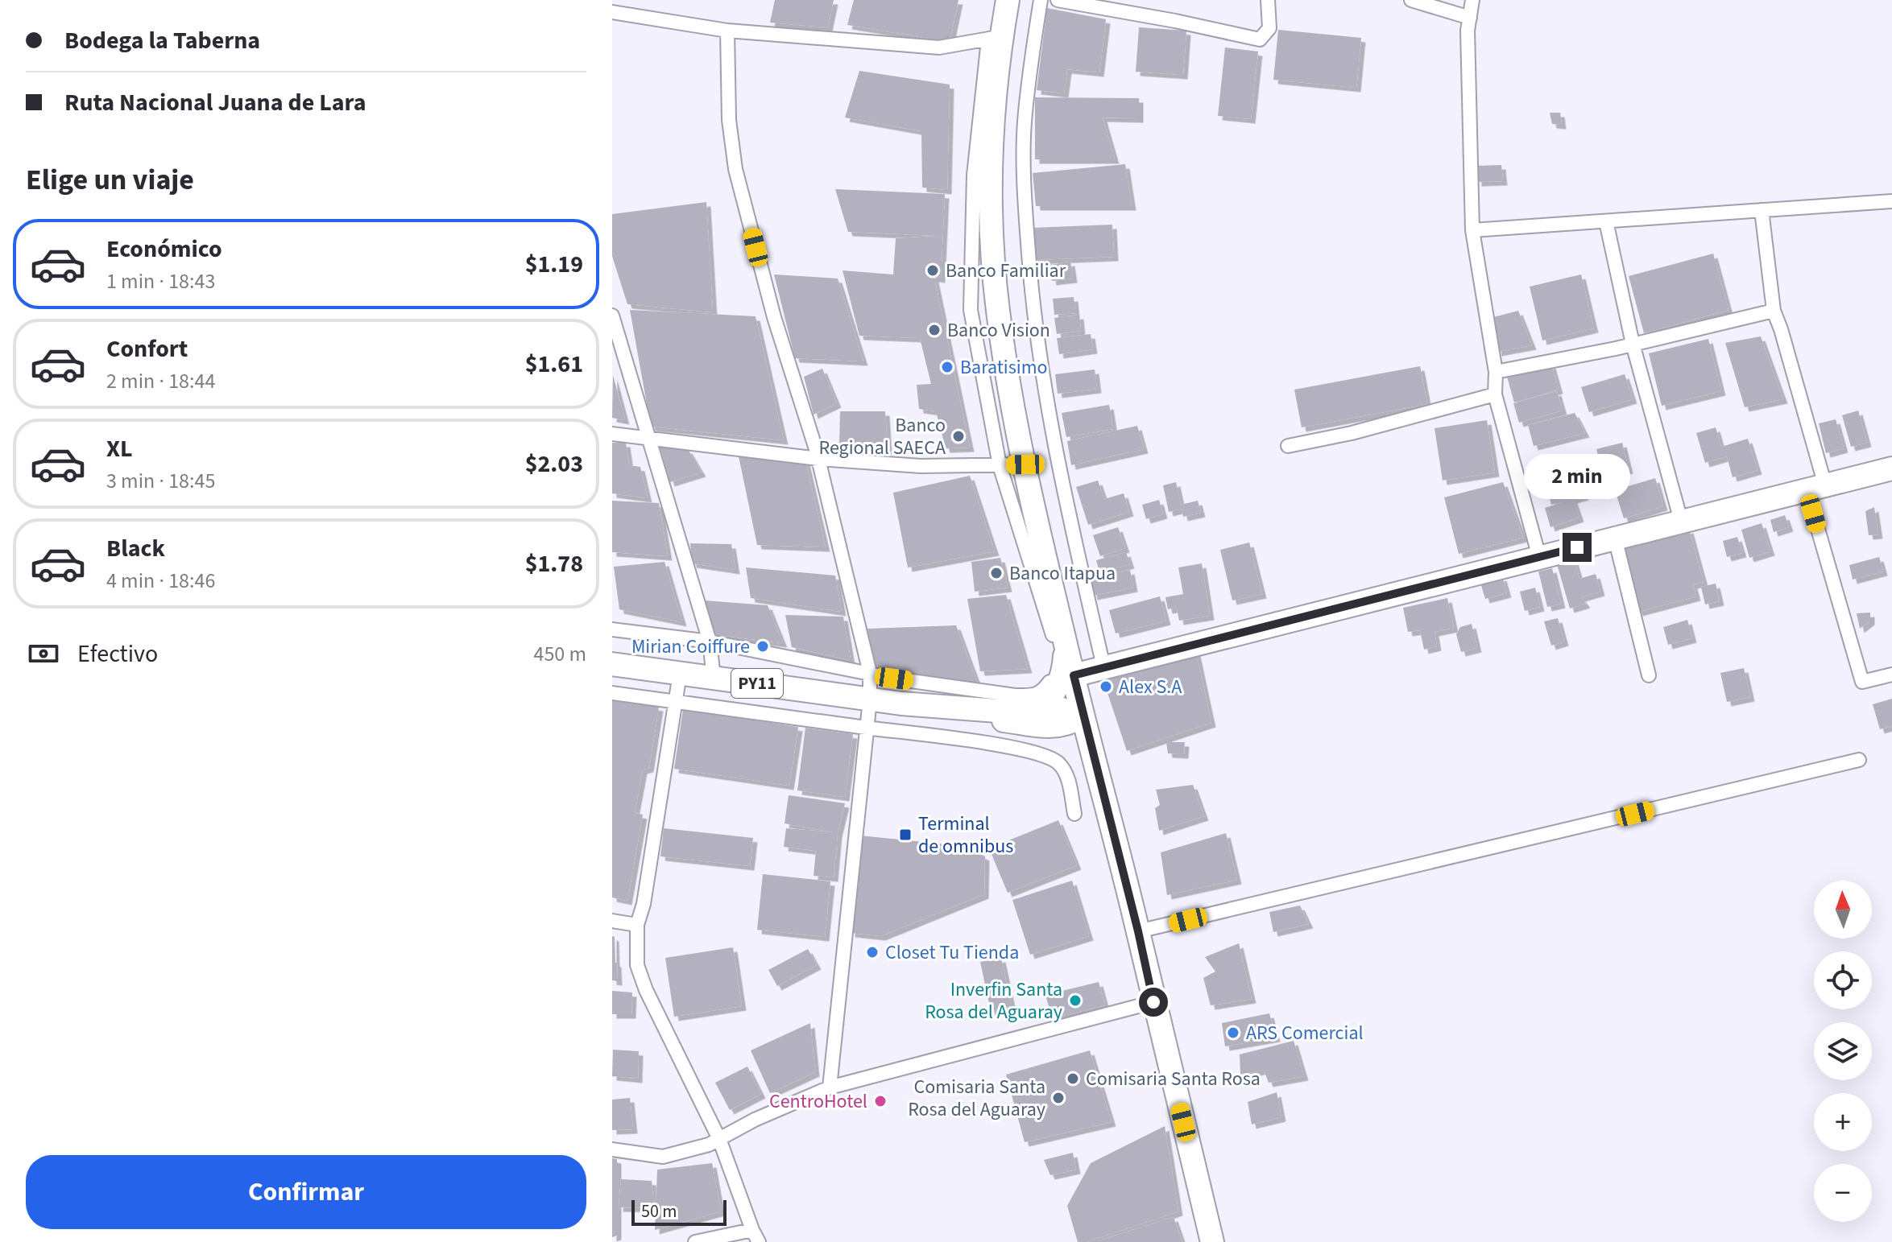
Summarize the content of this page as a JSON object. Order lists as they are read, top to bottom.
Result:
{
  "streets": {
    "highway": ["PY11"]
  },
  "places": {
    "other": [
      "Banco Familiar",
      "Banco Vision",
      "Baratisimo",
      "Banco Regional SAECA",
      "Banco Itapua",
      "Mirian Coiffure",
      "Alex S.A",
      "Closet Tu Tienda",
      "Inverfin Santa Rosa del Aguaray",
      "ARS Comercial",
      "Comisaria Santa Rosa",
      "Comisaria Santa Rosa del Aguaray",
      "CentroHotel"
    ],
    "transit": ["Terminal de omnibus"]
  },
  "scale_bar": "50 m",
  "north": "top",
  "page": {
    "banner": ["Bodega la Taberna", "Ruta Nacional Juana de Lara"],
    "heading": "Elige un viaje",
    "list": [
      {
        "name": "Económico",
        "note": "1 min · 18:43",
        "value": "$1.19"
      },
      {
        "name": "Confort",
        "note": "2 min · 18:44",
        "value": "$1.61"
      },
      {
        "name": "XL",
        "note": "3 min · 18:45",
        "value": "$2.03"
      },
      {
        "name": "Black",
        "note": "4 min · 18:46",
        "value": "$1.78"
      }
    ],
    "bubble": "2 min",
    "pay": ["Efectivo", "450 m"],
    "map_buttons": ["+", "−"],
    "buttons": "Confirmar",
    "scale": "50 m"
  }
}
